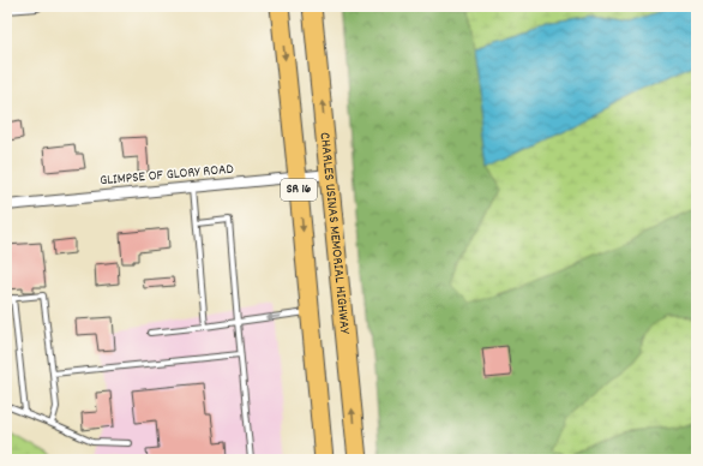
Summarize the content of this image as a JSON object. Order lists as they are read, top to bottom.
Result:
{
  "streets": {
    "highway": ["SR 16", "CHARLES USINAS MEMORIAL HIGHWAY"],
    "street": ["GLIMPSE OF GLORY ROAD"]
  },
  "crossings": [
    ["GLIMPSE OF GLORY ROAD", "SR 16"],
    ["GLIMPSE OF GLORY ROAD", "CHARLES USINAS MEMORIAL HIGHWAY"]
  ]
}
